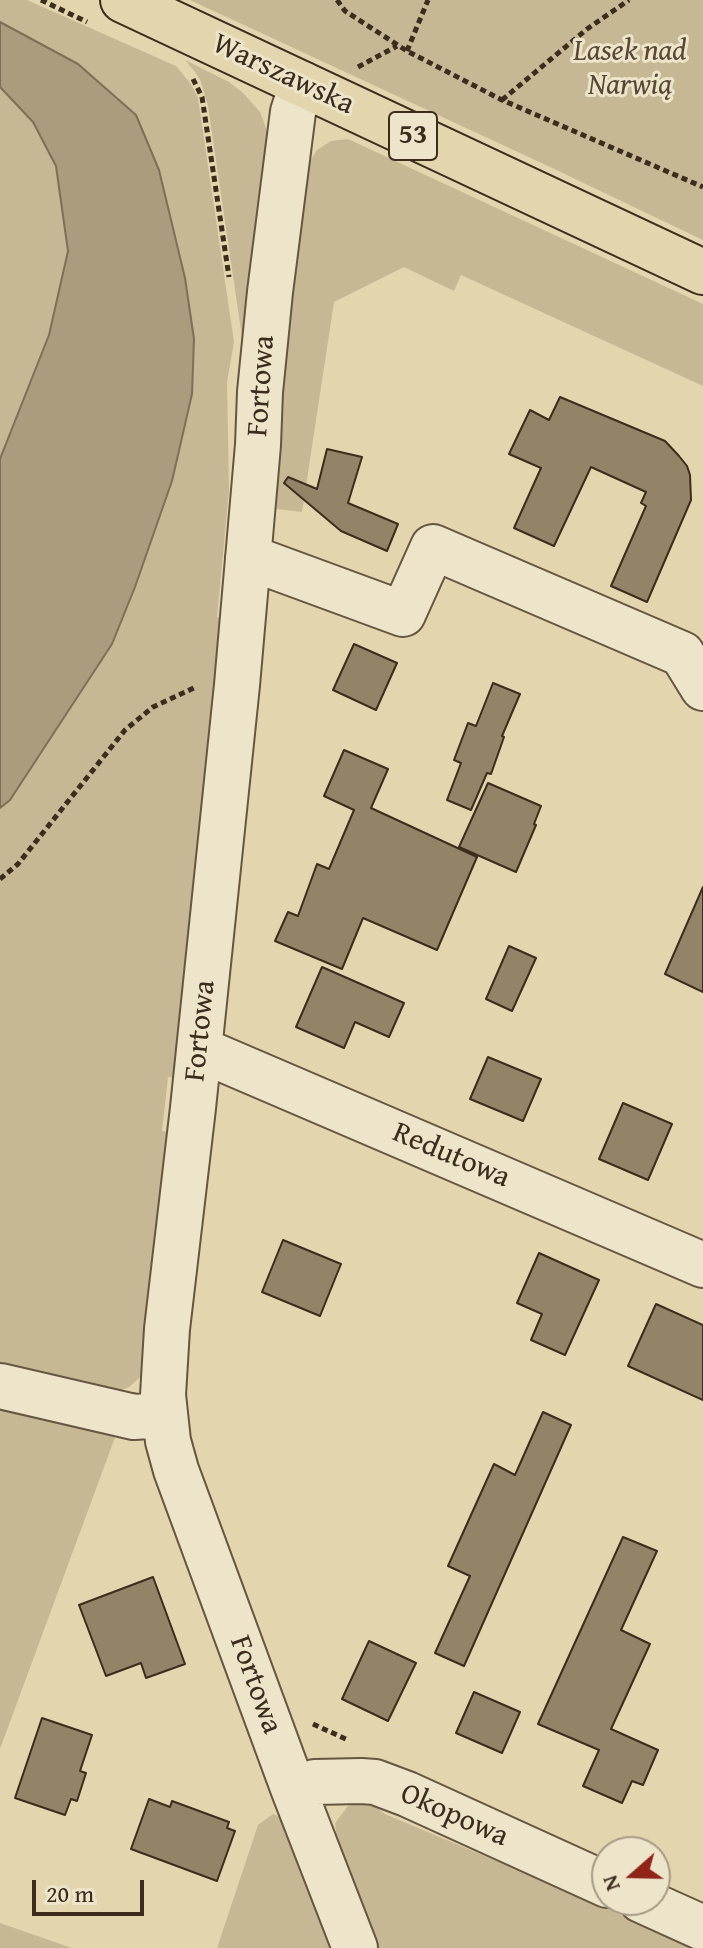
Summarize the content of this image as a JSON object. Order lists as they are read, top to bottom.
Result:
{
  "streets": {
    "main road": ["Warszawska", "53"],
    "street": ["Fortowa", "Redutowa", "Okopowa"]
  },
  "crossings": [
    ["Warszawska", "Fortowa"],
    ["Fortowa", "Redutowa"],
    ["Fortowa", "Okopowa"]
  ],
  "parks": ["Lasek nad Narwią"],
  "scale_bar": "20 m",
  "north": "left"
}
